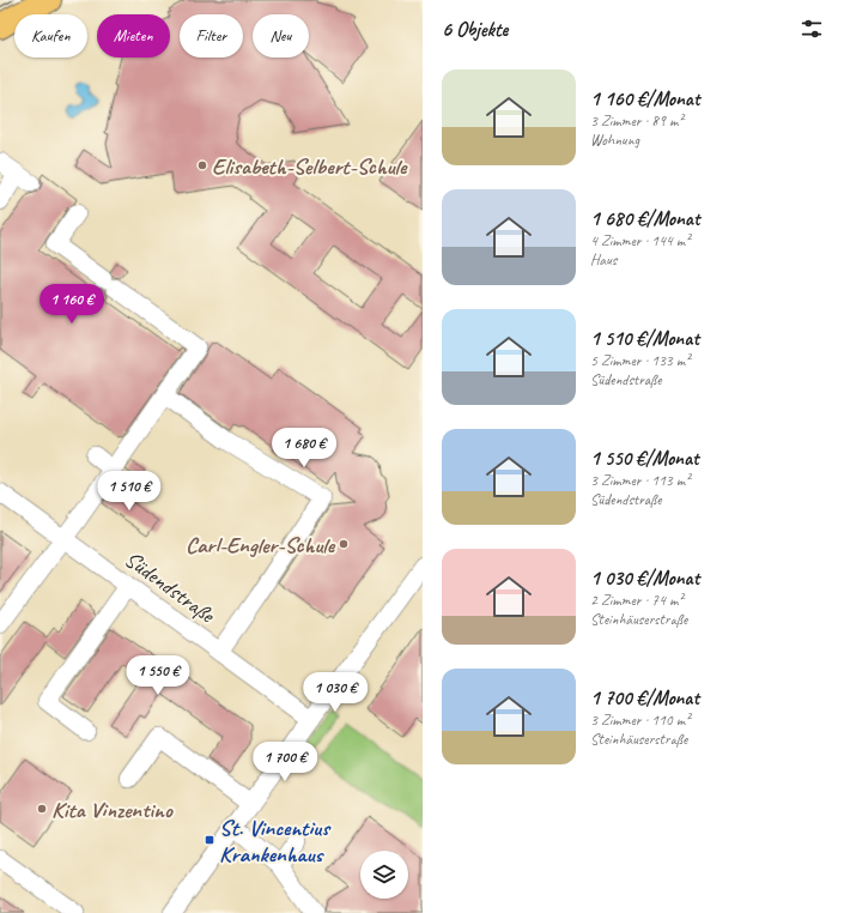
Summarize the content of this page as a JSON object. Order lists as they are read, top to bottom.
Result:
{
  "streets": {
    "street": ["Südendstraße"]
  },
  "places": {
    "other": ["Elisabeth-Selbert-Schule", "Carl-Engler-Schule", "Kita Vinzentino"],
    "transit": ["St. Vincentius Krankenhaus"]
  },
  "page": {
    "heading": "6 Objekte",
    "chip": [
      "Kaufen",
      "Mieten",
      "Filter",
      "Neu"
    ],
    "list": [
      {
        "name": "1 160 €/Monat",
        "note": "3 Zimmer · 89 m² · Wohnung"
      },
      {
        "name": "1 680 €/Monat",
        "note": "4 Zimmer · 144 m² · Haus"
      },
      {
        "name": "1 510 €/Monat",
        "note": "5 Zimmer · 133 m² · Südendstraße"
      },
      {
        "name": "1 550 €/Monat",
        "note": "3 Zimmer · 113 m² · Südendstraße"
      },
      {
        "name": "1 030 €/Monat",
        "note": "2 Zimmer · 74 m² · Steinhäuserstraße"
      },
      {
        "name": "1 700 €/Monat",
        "note": "3 Zimmer · 110 m² · Steinhäuserstraße"
      }
    ],
    "price": [
      "1 160 €",
      "1 680 €",
      "1 510 €",
      "1 550 €",
      "1 030 €",
      "1 700 €"
    ]
  }
}
